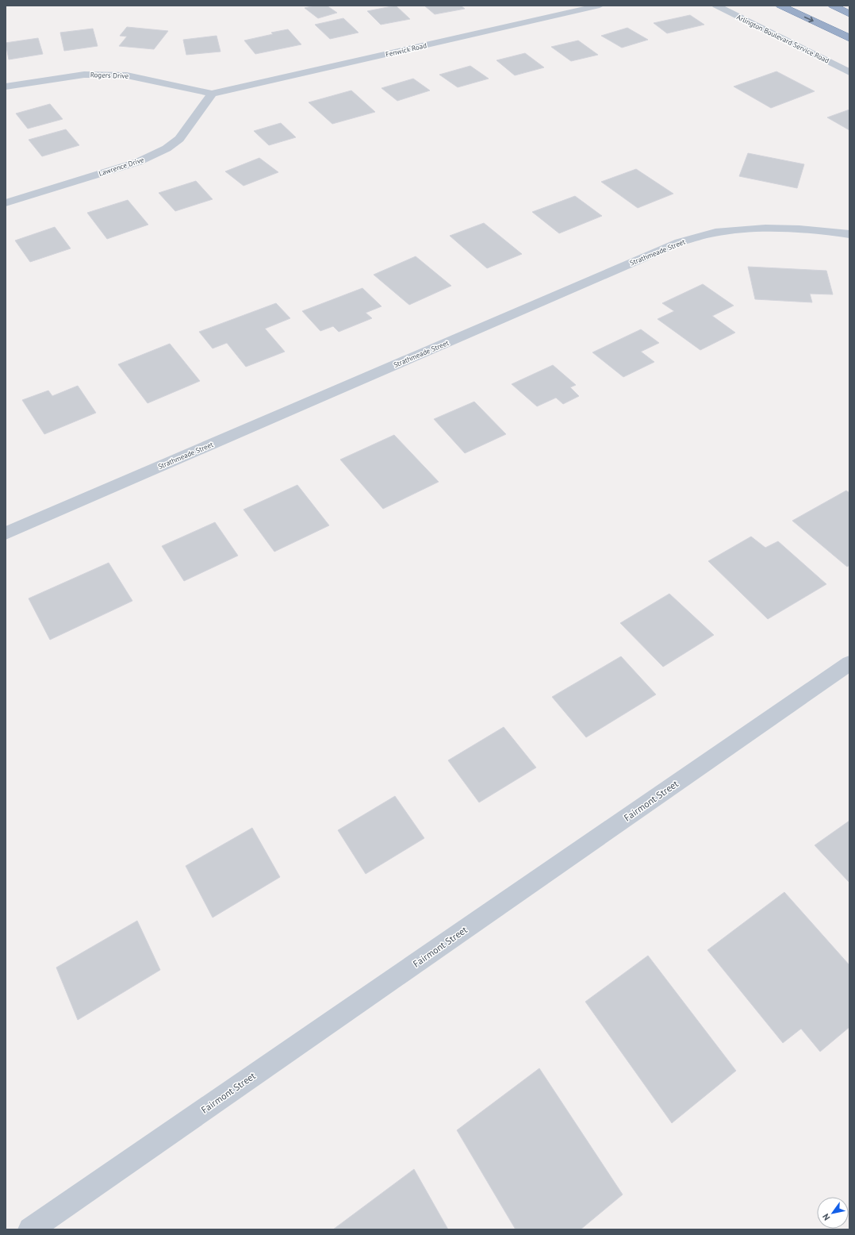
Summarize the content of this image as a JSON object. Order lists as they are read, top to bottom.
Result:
{
  "streets": {
    "street": [
      "Arlington Boulevard Service Road",
      "Fenwick Road",
      "Rogers Drive",
      "Lawrence Drive",
      "Strathmeade Street",
      "Fairmont Street"
    ]
  },
  "crossings": [
    ["Fenwick Road", "Rogers Drive"],
    ["Fenwick Road", "Lawrence Drive"],
    ["Rogers Drive", "Lawrence Drive"]
  ],
  "north": "bottom left"
}
